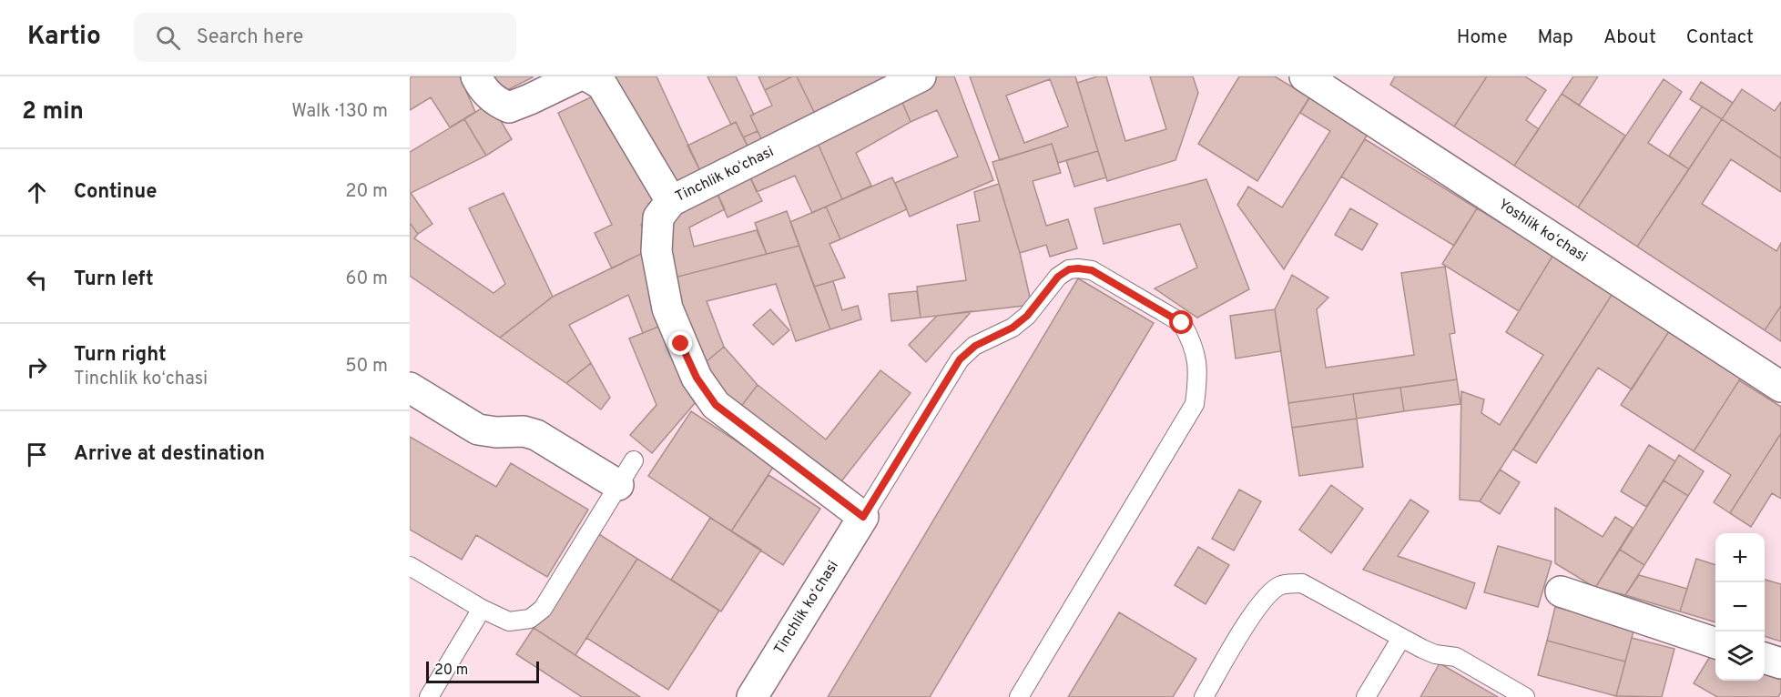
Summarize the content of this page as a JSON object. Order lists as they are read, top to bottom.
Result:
{
  "streets": {
    "street": ["Tinchlik koʻchasi", "Yoshlik koʻchasi"]
  },
  "scale_bar": "20 m",
  "page": {
    "header": "Kartio",
    "search": "Search here",
    "nav": [
      "Home",
      "Map",
      "About",
      "Contact"
    ],
    "heading": ["2 min", "Walk · 130 m"],
    "list": [
      ["Continue", "20 m"],
      ["Turn left", "60 m"],
      ["Turn right", "Tinchlik koʻchasi", "50 m"],
      "Arrive at destination"
    ],
    "map_buttons": ["+", "−"],
    "scale": "20 m"
  }
}
